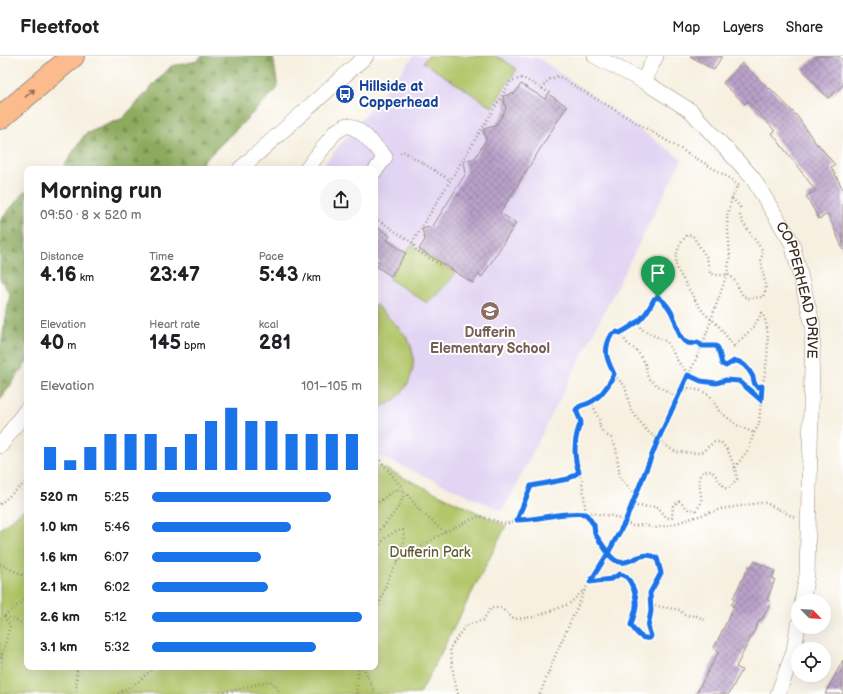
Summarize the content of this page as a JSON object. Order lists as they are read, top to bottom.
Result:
{
  "streets": {
    "street": ["COPPERHEAD DRIVE"]
  },
  "parks": ["Dufferin Park"],
  "places": {
    "bus stop": ["Hillside at Copperhead"],
    "school or university": ["Dufferin Elementary School"]
  },
  "north": "bottom right",
  "page": {
    "header": "Fleetfoot",
    "nav": ["Map", "Layers", "Share"],
    "heading": ["Morning run", "09:50 · 8 × 520 m"],
    "stats": [
      ["Distance", "4.16 km"],
      ["Time", "23:47"],
      ["Pace", "5:43 /km"],
      ["Elevation", "40 m"],
      ["Heart rate", "145 bpm"],
      ["kcal", "281"]
    ],
    "chart": ["Elevation", "101–105 m"],
    "list": [
      {
        "name": "520 m",
        "note": "5:25"
      },
      {
        "name": "1.0 km",
        "note": "5:46"
      },
      {
        "name": "1.6 km",
        "note": "6:07"
      },
      {
        "name": "2.1 km",
        "note": "6:02"
      },
      {
        "name": "2.6 km",
        "note": "5:12"
      },
      {
        "name": "3.1 km",
        "note": "5:32"
      }
    ]
  }
}
